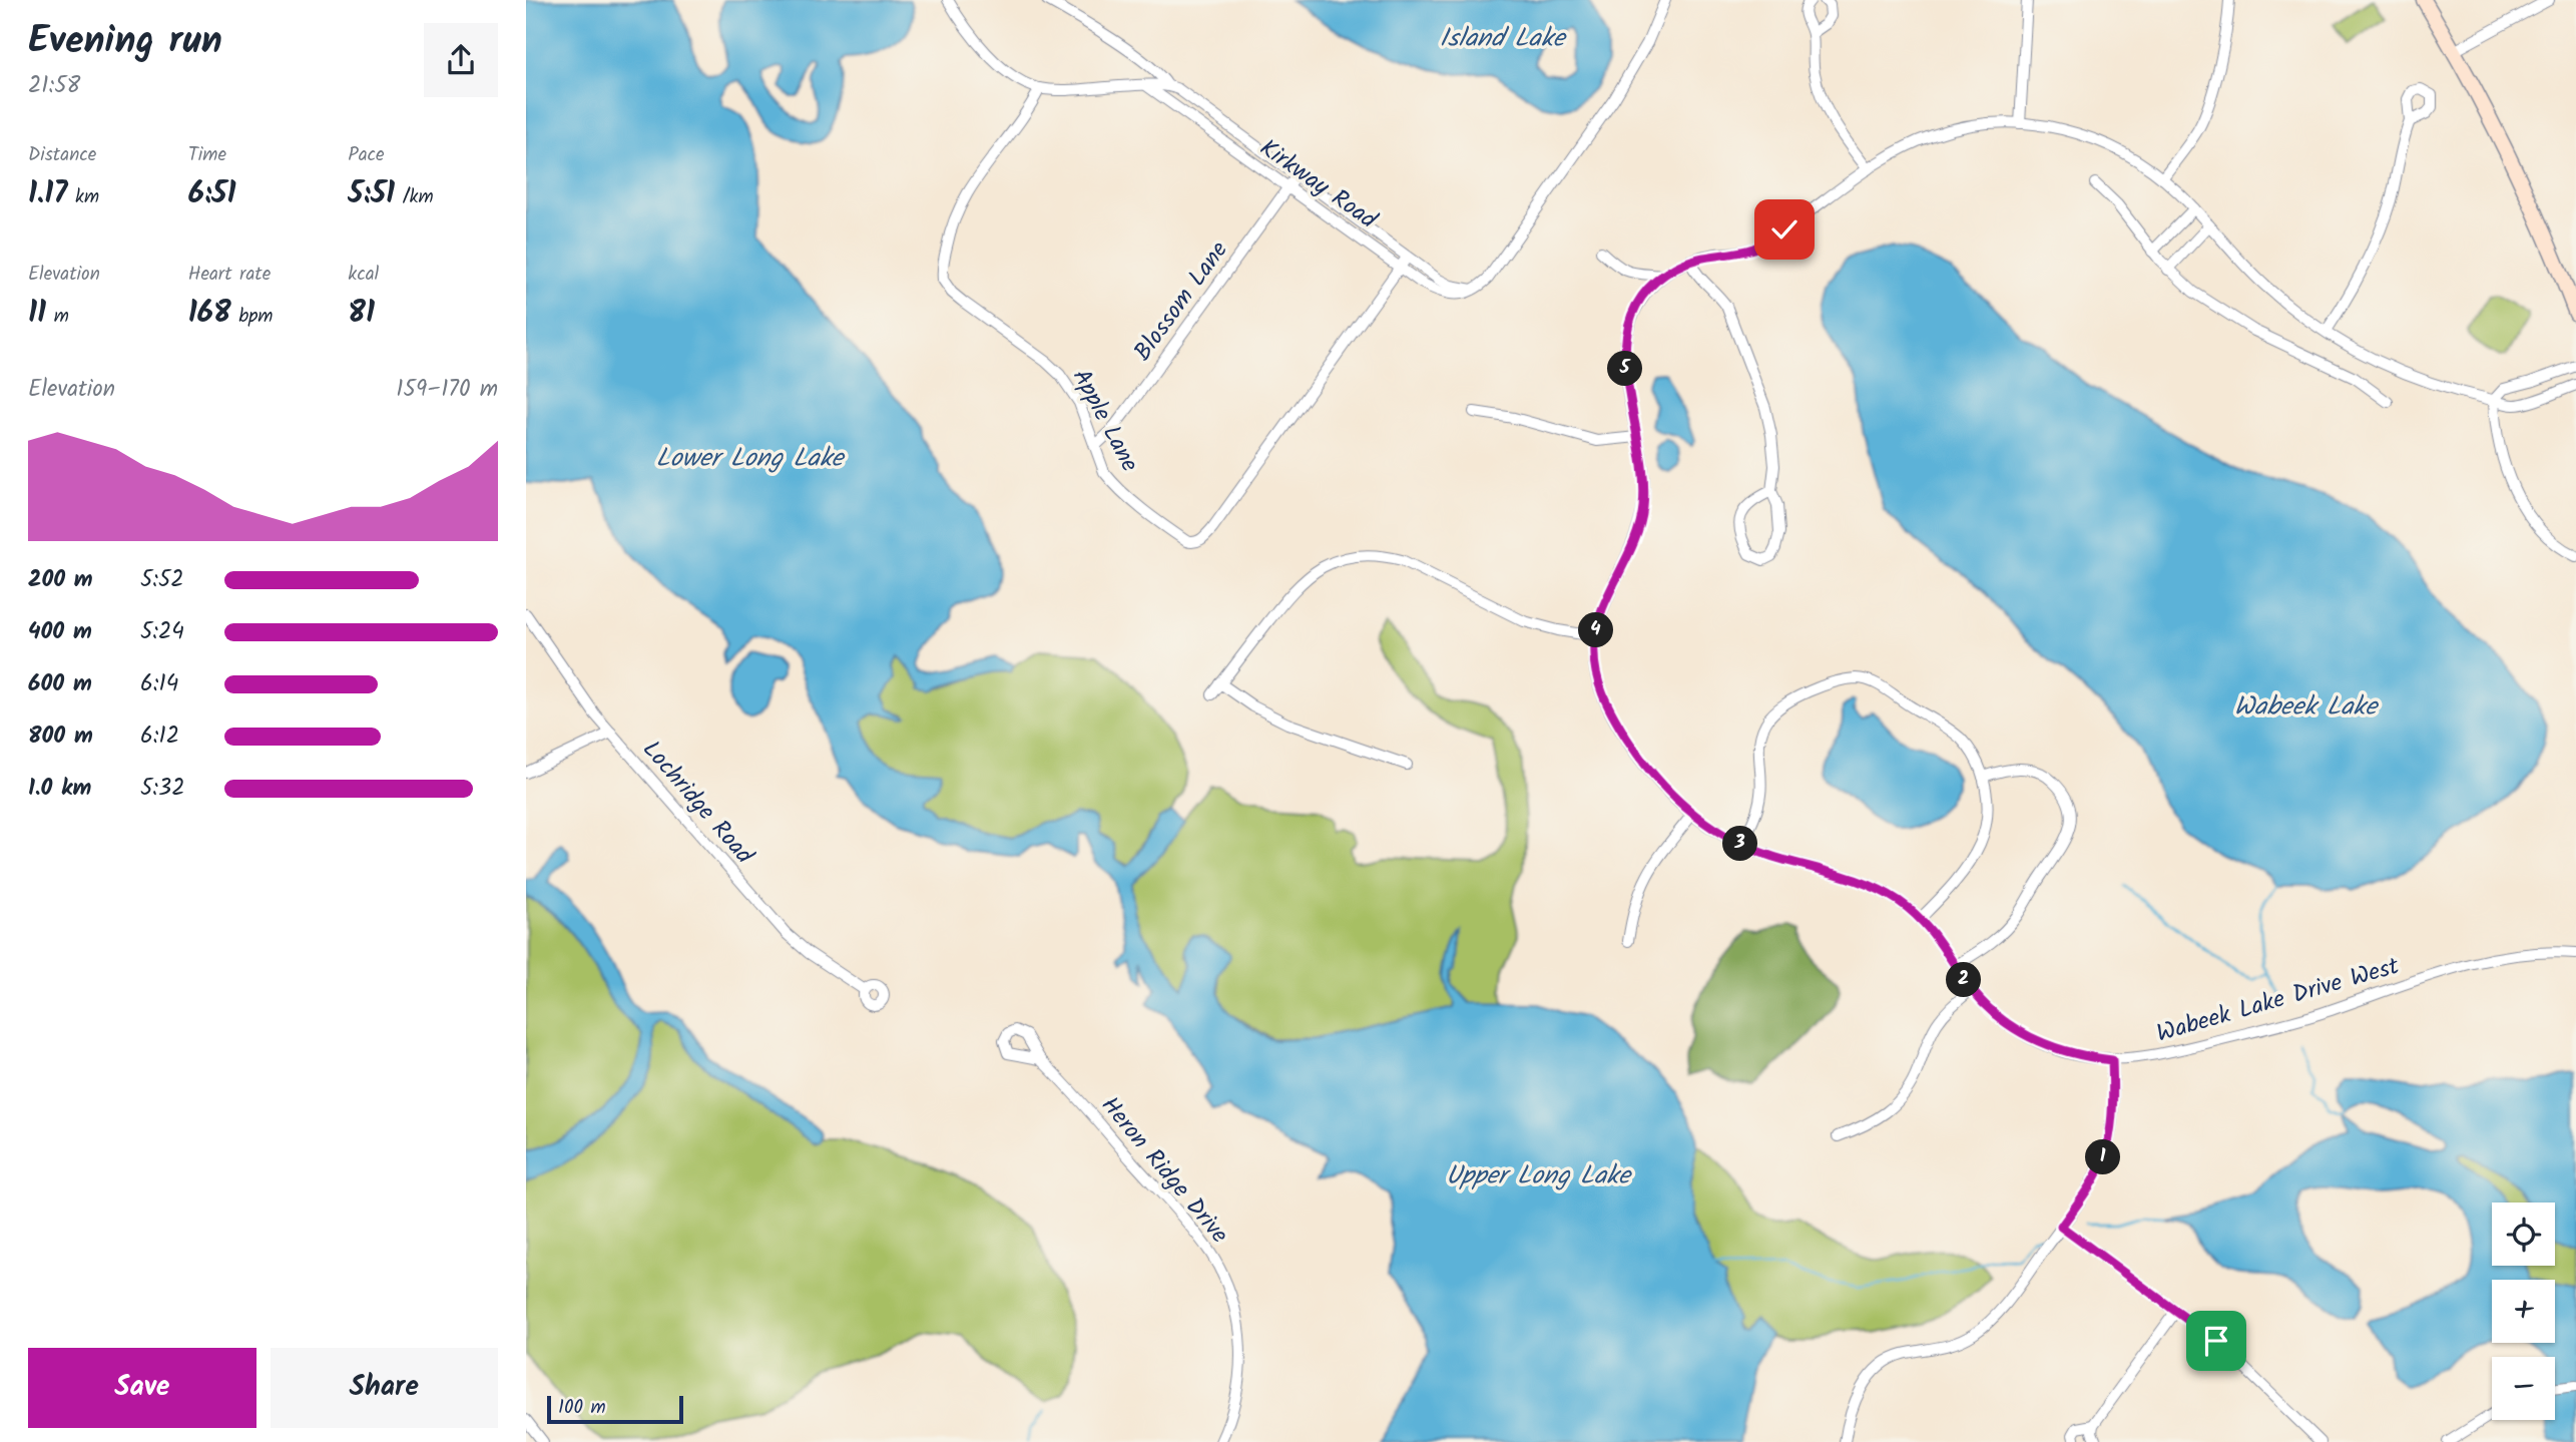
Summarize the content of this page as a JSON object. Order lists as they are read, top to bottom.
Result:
{
  "streets": {
    "street": [
      "Kirkway Road",
      "Blossom Lane",
      "Apple Lane",
      "Lochridge Road",
      "Wabeek Lake Drive West",
      "Heron Ridge Drive"
    ]
  },
  "crossings": [
    ["Kirkway Road", "Blossom Lane"],
    ["Kirkway Road", "Apple Lane"],
    ["Blossom Lane", "Apple Lane"]
  ],
  "water": [
    "Island Lake",
    "Lower Long Lake",
    "Wabeek Lake",
    "Upper Long Lake"
  ],
  "scale_bar": "100 m",
  "page": {
    "heading": ["Evening run", "21:58"],
    "stats": [
      ["Distance", "1.17 km"],
      ["Time", "6:51"],
      ["Pace", "5:51 /km"],
      ["Elevation", "11 m"],
      ["Heart rate", "168 bpm"],
      ["kcal", "81"]
    ],
    "pins": [
      "5",
      "4",
      "3",
      "2",
      "1"
    ],
    "chart": ["Elevation", "159–170 m"],
    "list": [
      {
        "name": "200 m",
        "note": "5:52"
      },
      {
        "name": "400 m",
        "note": "5:24"
      },
      {
        "name": "600 m",
        "note": "6:14"
      },
      {
        "name": "800 m",
        "note": "6:12"
      },
      {
        "name": "1.0 km",
        "note": "5:32"
      }
    ],
    "map_buttons": ["+", "−"],
    "buttons": ["Save", "Share"],
    "scale": "100 m"
  }
}
